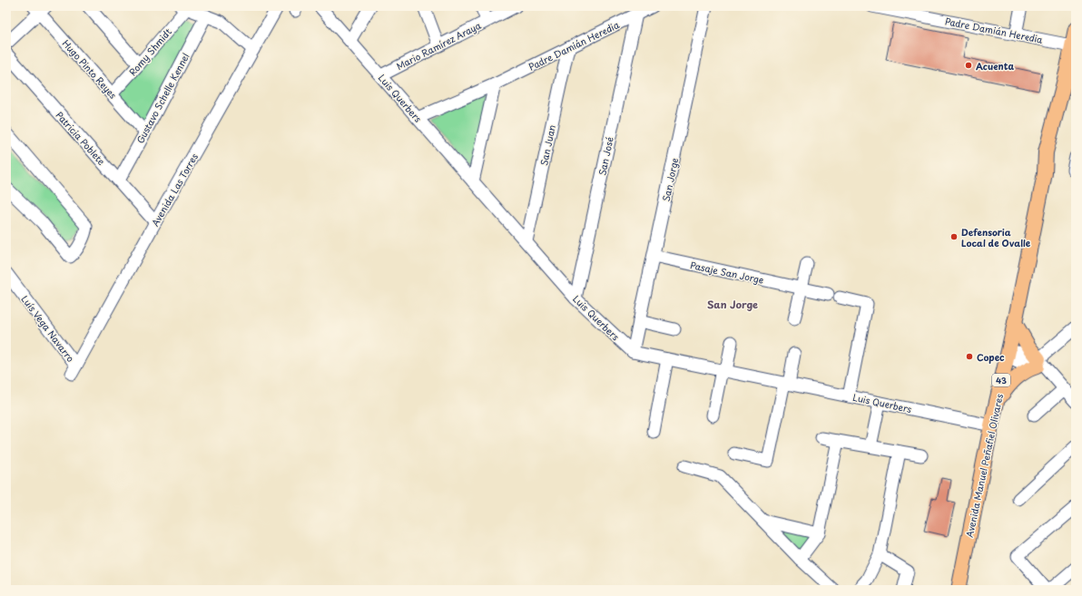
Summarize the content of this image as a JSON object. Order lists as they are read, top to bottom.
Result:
{
  "streets": {
    "main road": ["43", "Avenida Manuel Peñafiel Olivares"],
    "street": [
      "Padre Damián Heredia",
      "Mario Ramírez Araya",
      "Romy Shmidt",
      "Hugo Pinto Reyes",
      "Gustavo Schelle Kennel",
      "Luis Querbers",
      "Patricia Poblete",
      "San Juan",
      "San José",
      "San Jorge",
      "Avenida Las Torres",
      "Pasaje San Jorge",
      "Luís Vega Navarro"
    ]
  },
  "crossings": [
    ["Padre Damián Heredia", "Luis Querbers"],
    ["Padre Damián Heredia", "San Juan"],
    ["Padre Damián Heredia", "San José"],
    ["Padre Damián Heredia", "Avenida Manuel Peñafiel Olivares"],
    ["Mario Ramírez Araya", "Luis Querbers"],
    ["Romy Shmidt", "Hugo Pinto Reyes"],
    ["Hugo Pinto Reyes", "Gustavo Schelle Kennel"],
    ["Gustavo Schelle Kennel", "Patricia Poblete"],
    ["Luis Querbers", "San Juan"],
    ["Luis Querbers", "San José"],
    ["Luis Querbers", "San Jorge"],
    ["Luis Querbers", "Avenida Manuel Peñafiel Olivares"],
    ["Patricia Poblete", "Avenida Las Torres"],
    ["San Jorge", "Pasaje San Jorge"],
    ["Avenida Las Torres", "Luís Vega Navarro"]
  ],
  "districts": ["San Jorge"],
  "places": ["Acuenta", "Defensoria Local de Ovalle", "Copec"]
}
